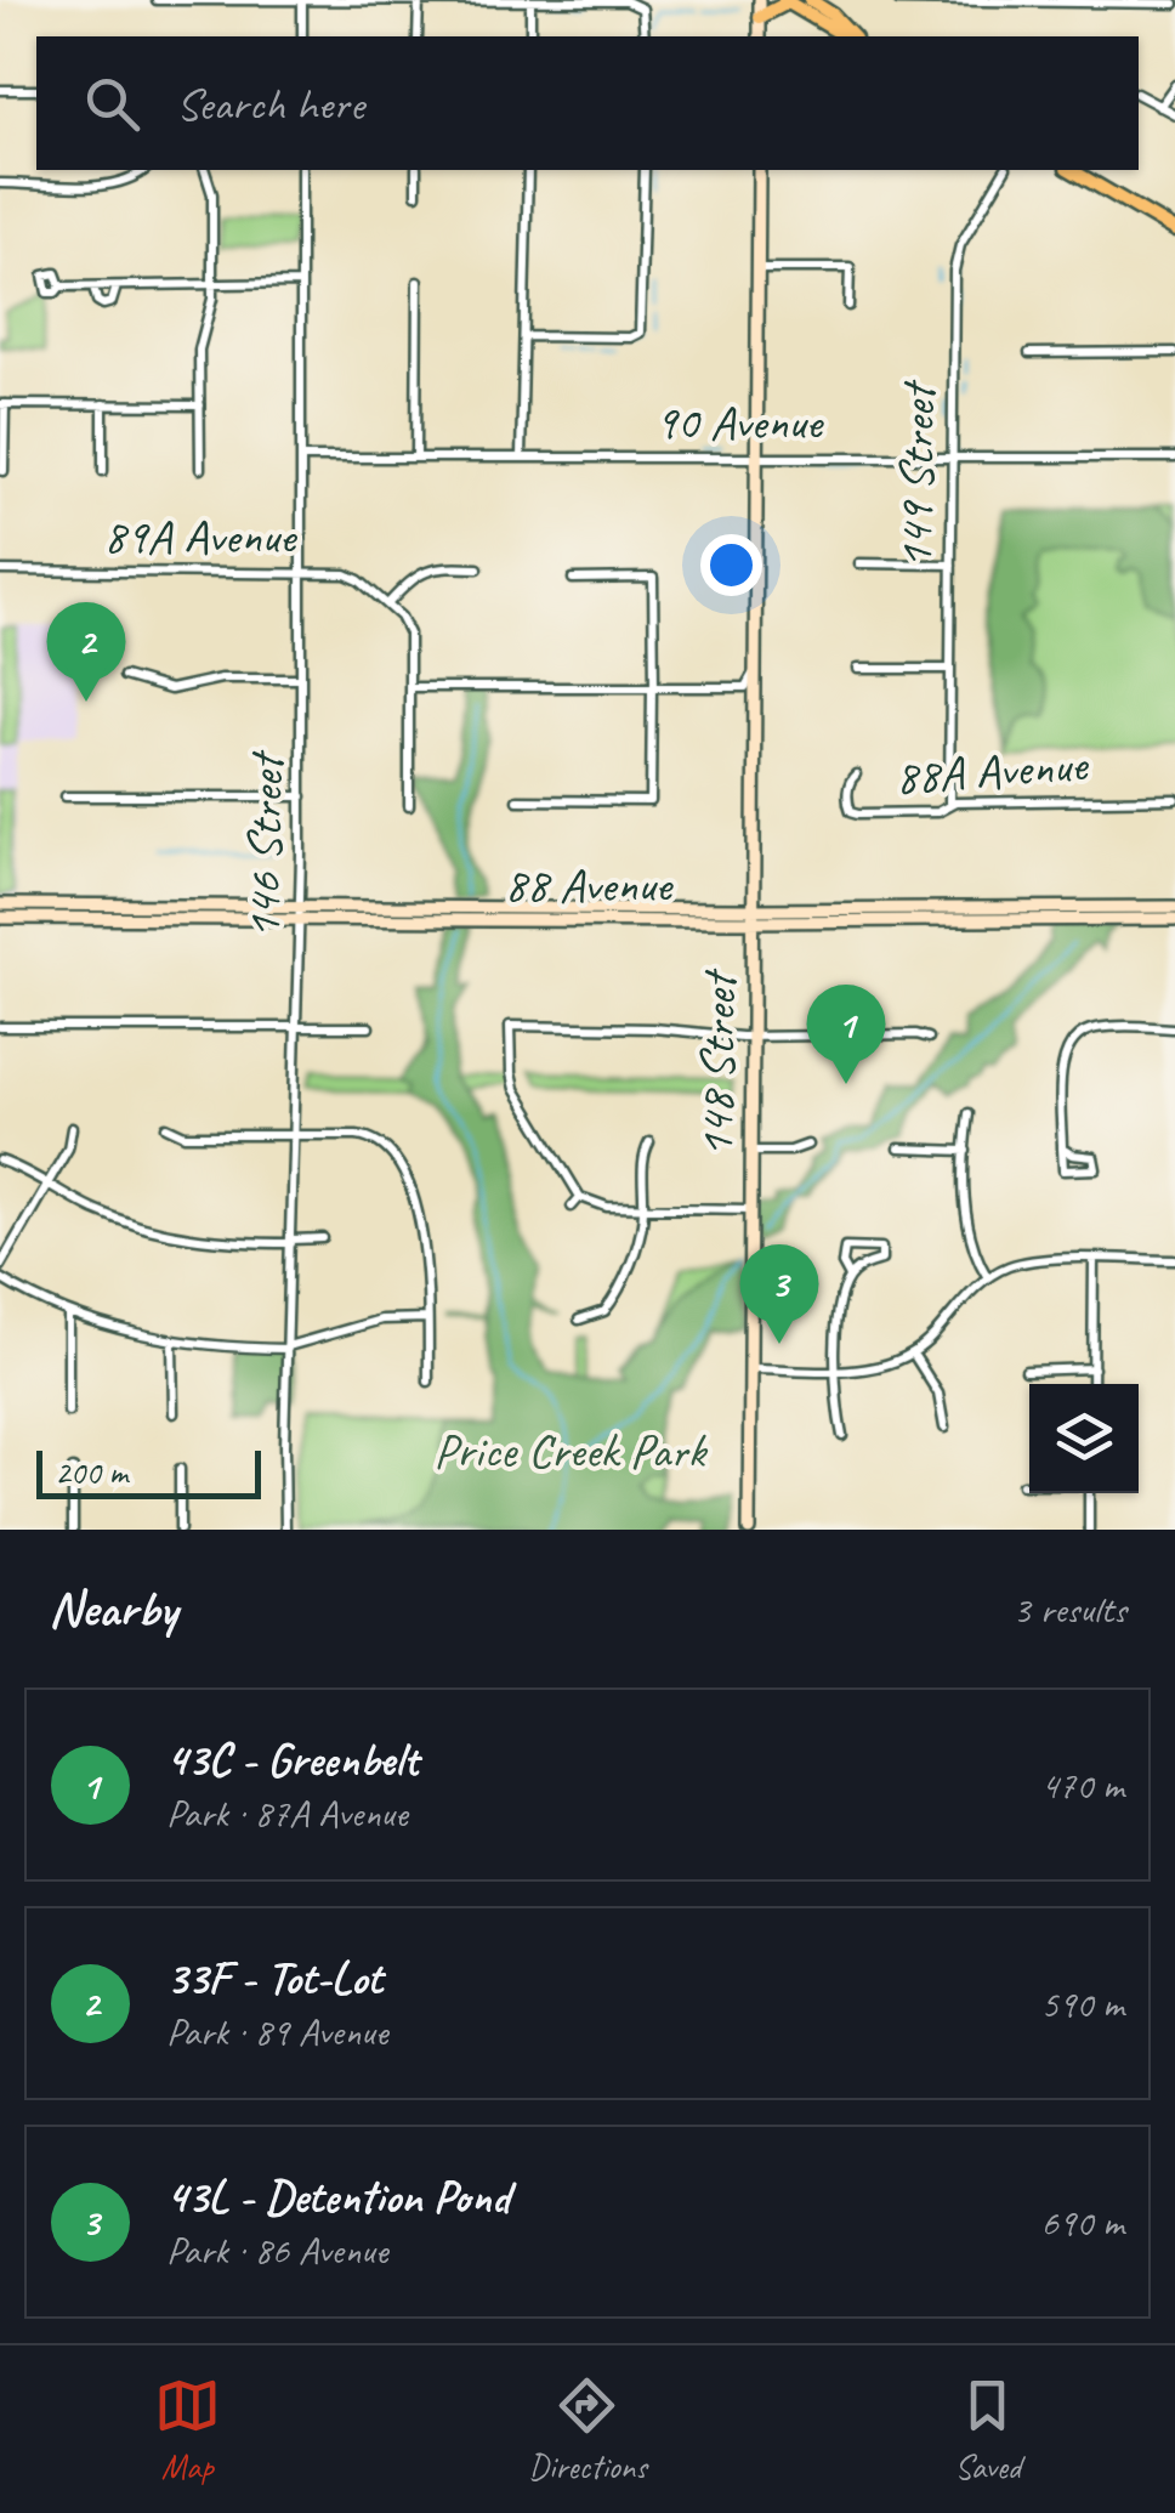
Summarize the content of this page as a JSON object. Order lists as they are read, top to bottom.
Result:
{
  "streets": {
    "main road": ["88 Avenue", "148 Street"],
    "street": [
      "90 Avenue",
      "149 Street",
      "89A Avenue",
      "88A Avenue",
      "146 Street"
    ]
  },
  "crossings": [
    ["90 Avenue", "149 Street"],
    ["90 Avenue", "146 Street"],
    ["90 Avenue", "148 Street"],
    ["149 Street", "88A Avenue"],
    ["89A Avenue", "146 Street"],
    ["146 Street", "88 Avenue"],
    ["88 Avenue", "148 Street"]
  ],
  "parks": ["Price Creek Park"],
  "scale_bar": "200 m",
  "page": {
    "search": "Search here",
    "pins": ["2", "1", "3"],
    "scale": "200 m",
    "heading": ["Nearby", "3 results"],
    "list": [
      {
        "mark": "1",
        "name": "43C - Greenbelt",
        "note": "Park · 87A Avenue",
        "value": "470 m"
      },
      {
        "mark": "2",
        "name": "33F - Tot-Lot",
        "note": "Park · 89 Avenue",
        "value": "590 m"
      },
      {
        "mark": "3",
        "name": "43L - Detention Pond",
        "note": "Park · 86 Avenue",
        "value": "690 m"
      }
    ],
    "nav": ["Map", "Directions", "Saved"]
  }
}
